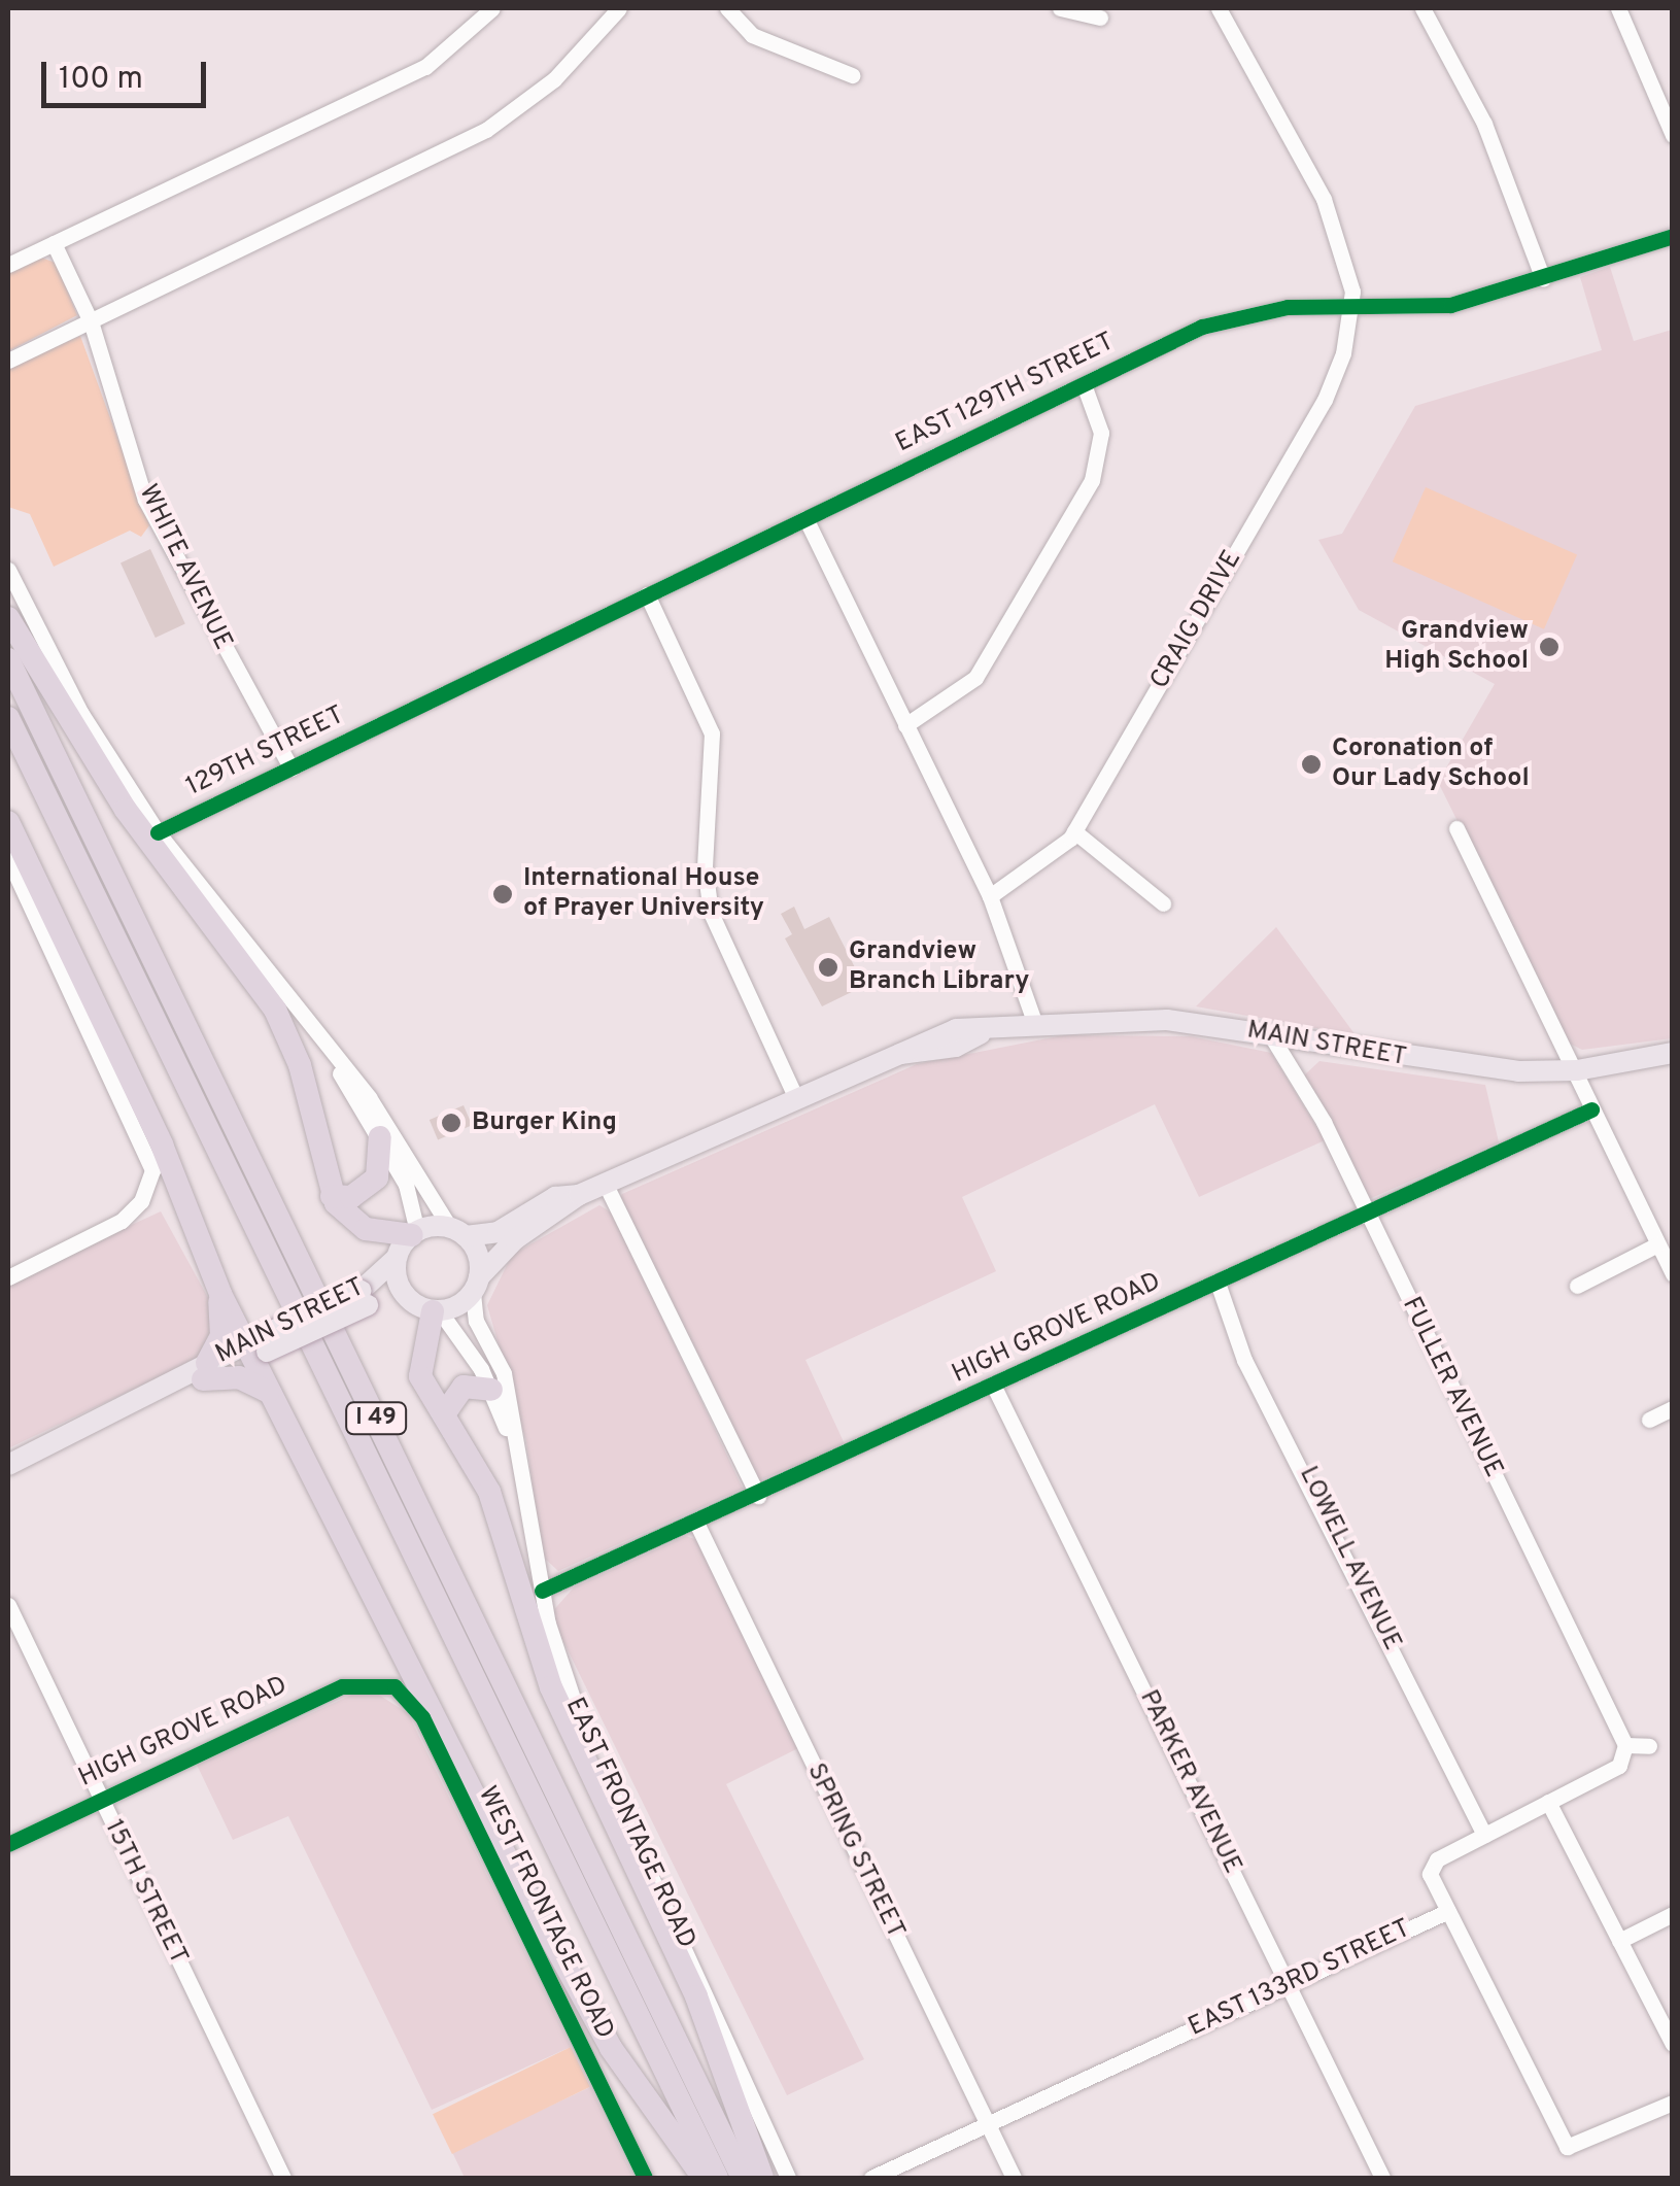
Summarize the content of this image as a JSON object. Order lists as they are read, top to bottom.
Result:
{
  "streets": {
    "highway": ["I 49"],
    "main road": ["MAIN STREET"],
    "street": [
      "EAST 129TH STREET",
      "WHITE AVENUE",
      "CRAIG DRIVE",
      "129TH STREET",
      "HIGH GROVE ROAD",
      "FULLER AVENUE",
      "LOWELL AVENUE",
      "PARKER AVENUE",
      "EAST FRONTAGE ROAD",
      "SPRING STREET",
      "15TH STREET",
      "WEST FRONTAGE ROAD",
      "EAST 133RD STREET"
    ]
  },
  "crossings": [
    ["EAST 129TH STREET", "CRAIG DRIVE"],
    ["EAST 129TH STREET", "129TH STREET"],
    ["WHITE AVENUE", "129TH STREET"],
    ["MAIN STREET", "FULLER AVENUE"],
    ["MAIN STREET", "EAST FRONTAGE ROAD"],
    ["HIGH GROVE ROAD", "FULLER AVENUE"],
    ["HIGH GROVE ROAD", "LOWELL AVENUE"],
    ["HIGH GROVE ROAD", "PARKER AVENUE"],
    ["HIGH GROVE ROAD", "EAST FRONTAGE ROAD"],
    ["HIGH GROVE ROAD", "SPRING STREET"],
    ["HIGH GROVE ROAD", "15TH STREET"],
    ["HIGH GROVE ROAD", "WEST FRONTAGE ROAD"],
    ["PARKER AVENUE", "EAST 133RD STREET"],
    ["SPRING STREET", "EAST 133RD STREET"]
  ],
  "places": [
    "Grandview High School",
    "Coronation of Our Lady School",
    "International House of Prayer University",
    "Grandview Branch Library",
    "Burger King"
  ],
  "scale_bar": "100 m"
}
